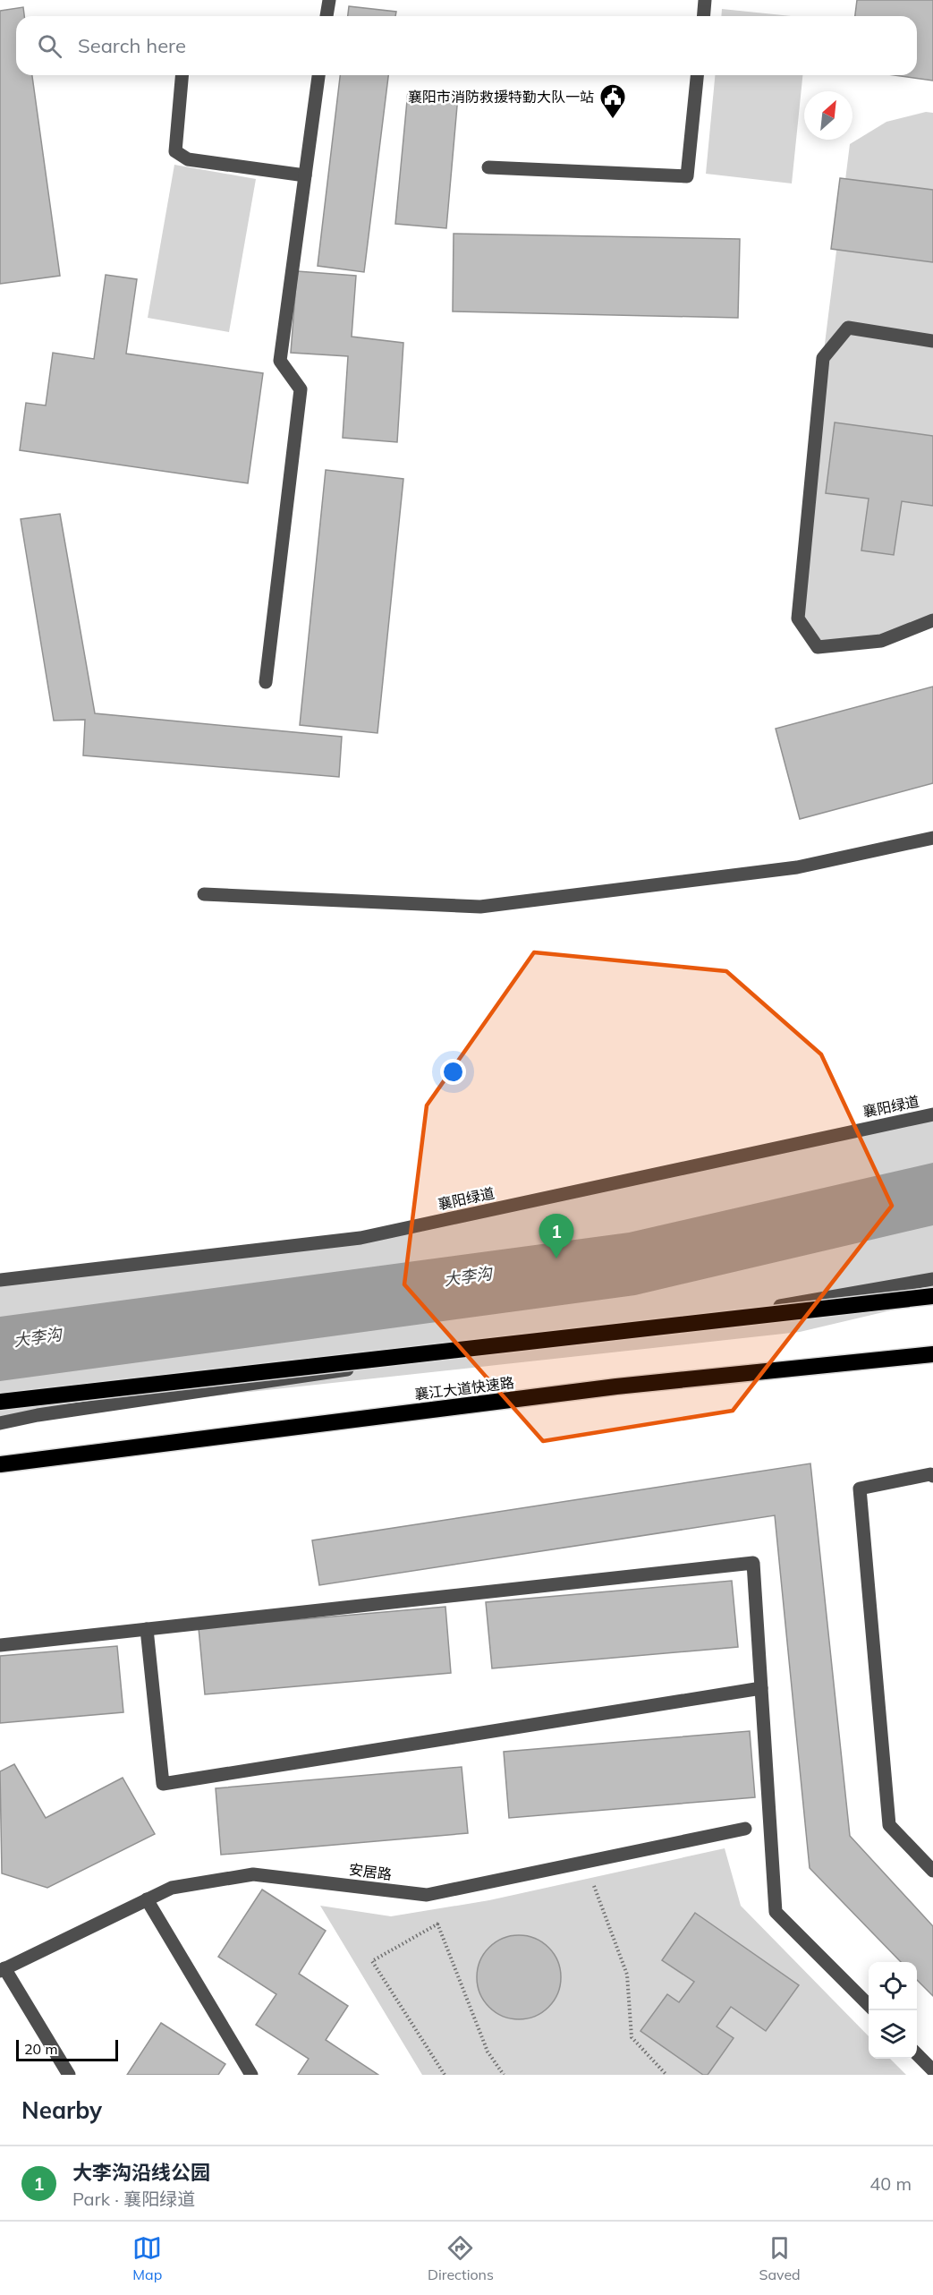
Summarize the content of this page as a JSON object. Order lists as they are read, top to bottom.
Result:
{
  "streets": {
    "highway": ["襄江大道快速路"],
    "street": ["襄阳绿道", "安居路"]
  },
  "water": ["大李沟"],
  "places": {
    "public building": ["襄阳市消防救援特勤大队一站"]
  },
  "scale_bar": "20 m",
  "north": "top right",
  "page": {
    "search": "Search here",
    "pins": "1",
    "scale": "20 m",
    "heading": "Nearby",
    "list": [
      {
        "mark": "1",
        "name": "大李沟沿线公园",
        "note": "Park · 襄阳绿道",
        "value": "40 m"
      }
    ],
    "nav": ["Map", "Directions", "Saved"]
  }
}
